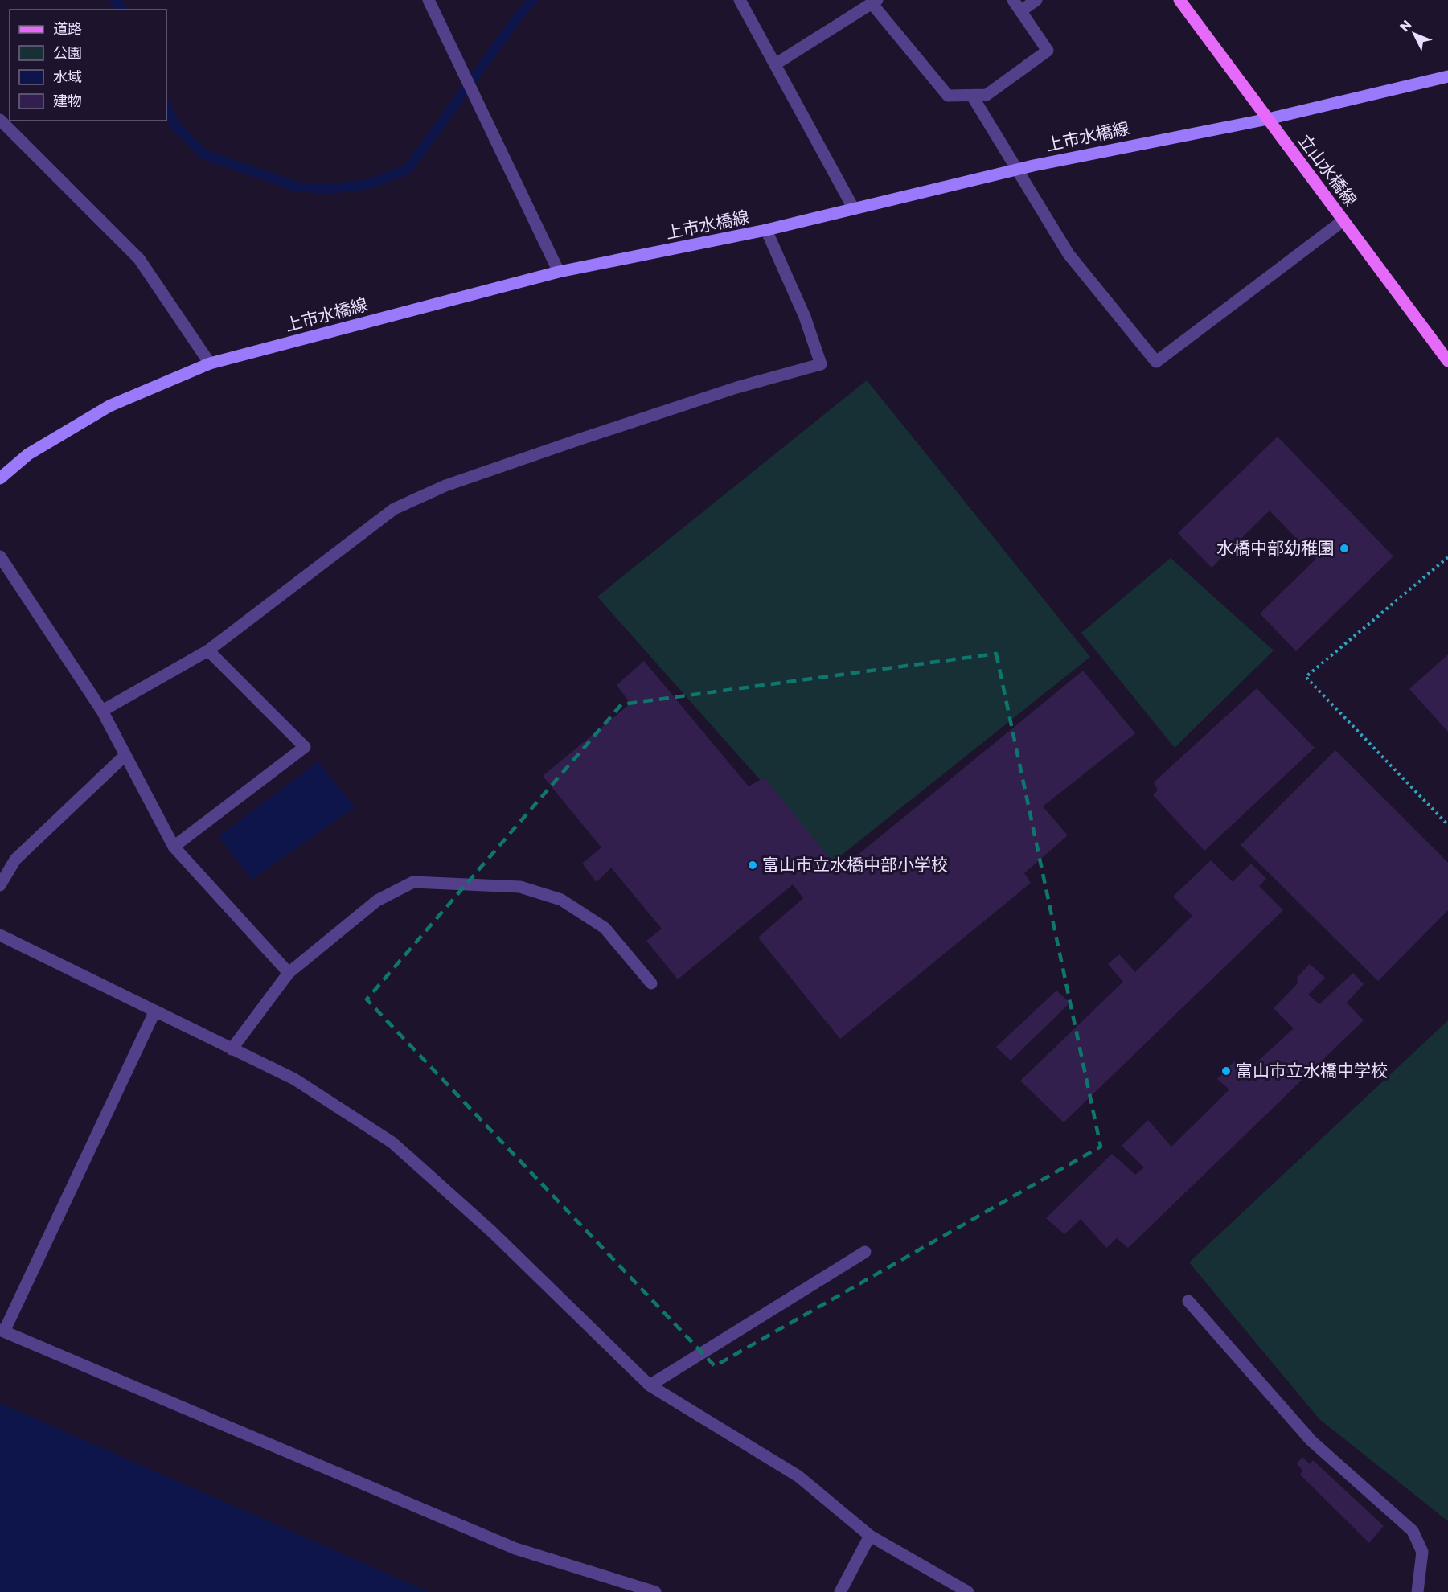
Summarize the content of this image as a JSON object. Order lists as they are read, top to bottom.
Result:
{
  "streets": {
    "main road": ["上市水橋線", "立山水橋線"]
  },
  "crossings": [
    ["上市水橋線", "立山水橋線"]
  ],
  "places": ["水橋中部幼稚園", "富山市立水橋中部小学校", "富山市立水橋中学校"],
  "legend": [
    "道路",
    "公園",
    "水域",
    "建物"
  ],
  "north": "top left"
}
